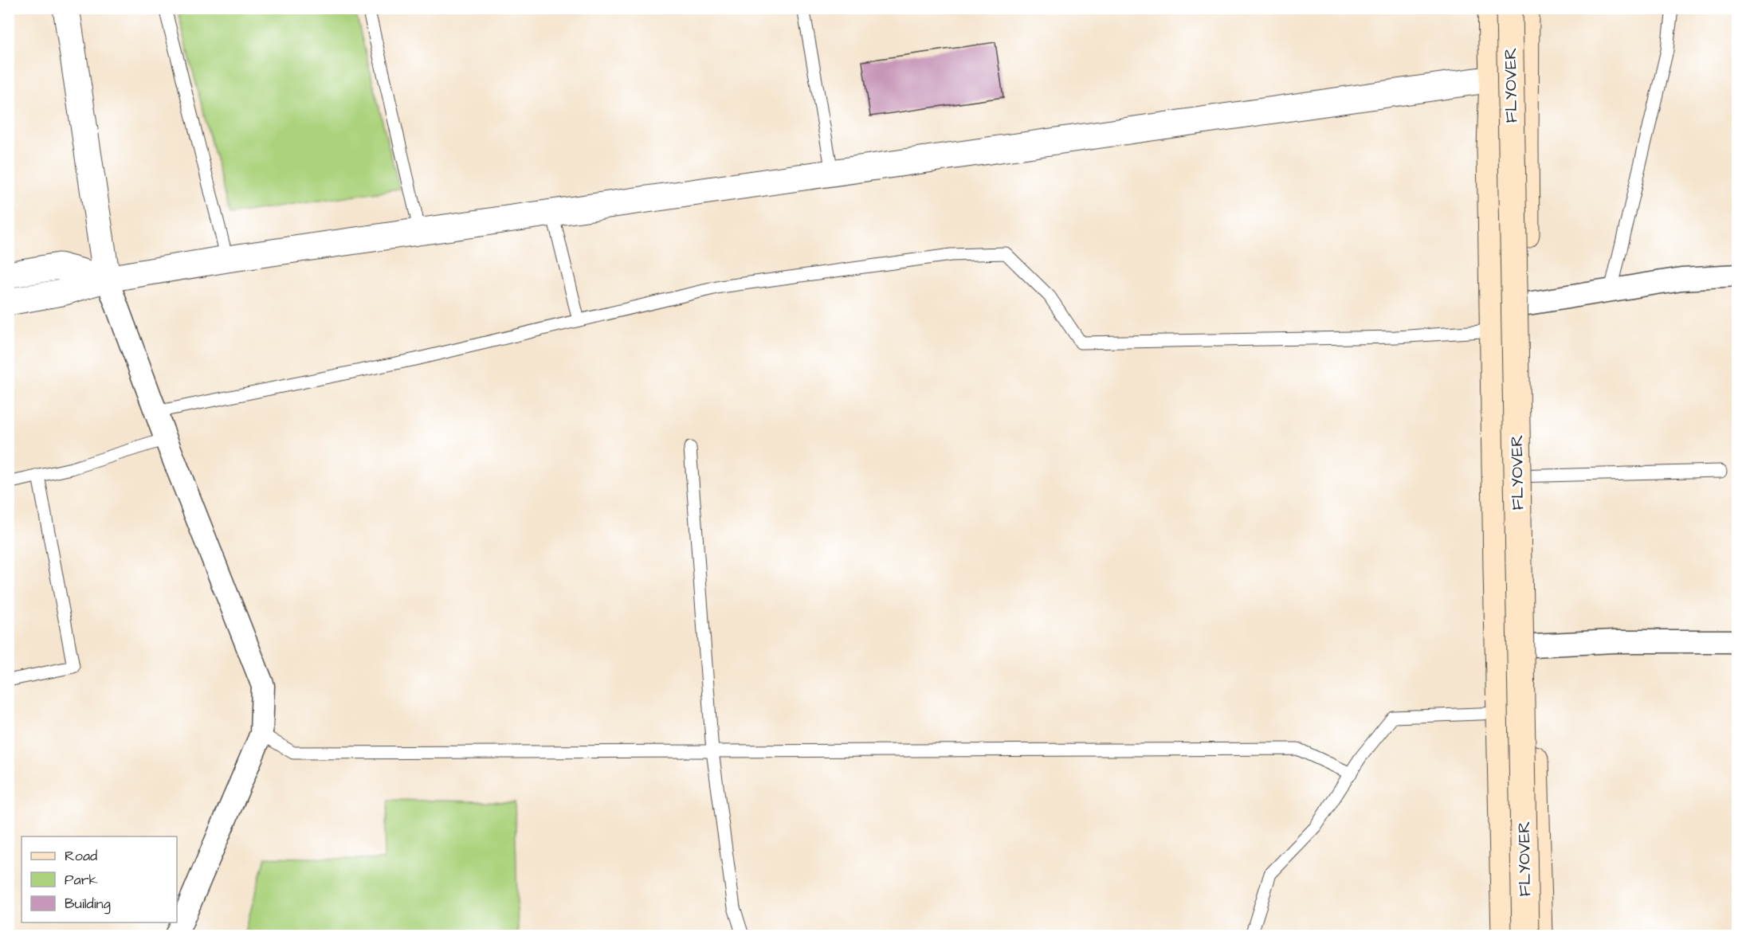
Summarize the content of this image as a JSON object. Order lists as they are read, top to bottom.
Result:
{
  "streets": {
    "main road": ["FLYOVER"]
  },
  "legend": ["Road", "Park", "Building"]
}
